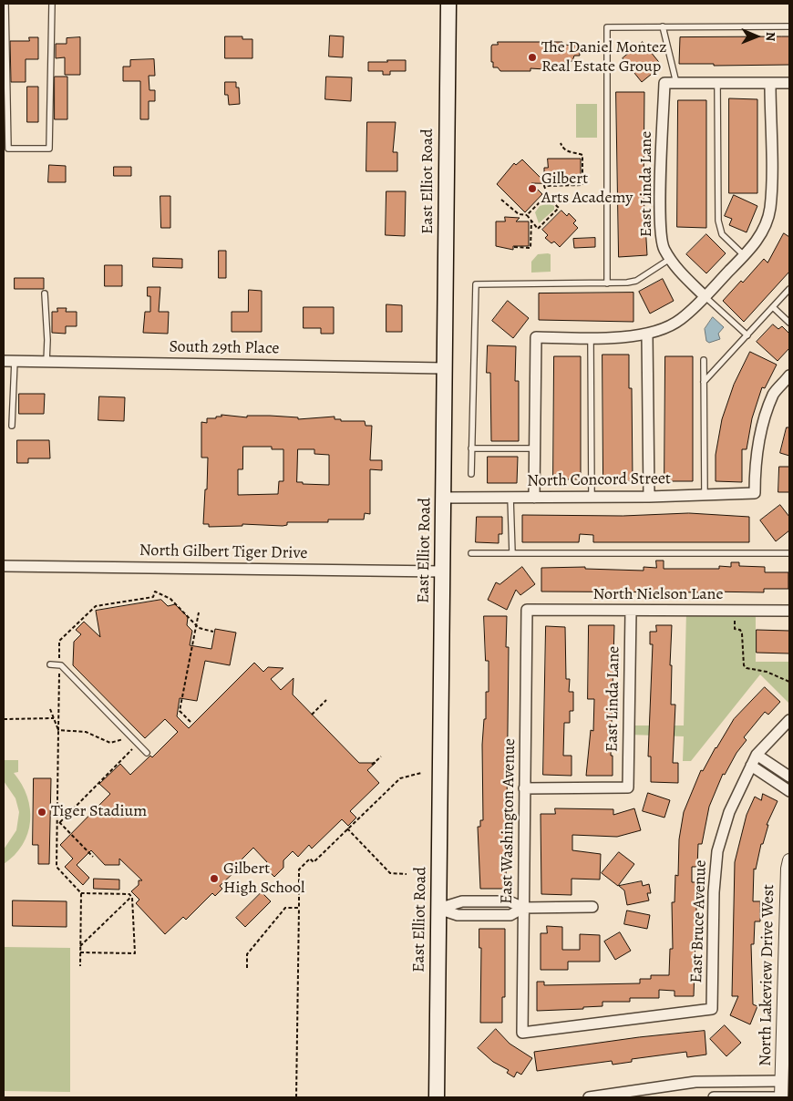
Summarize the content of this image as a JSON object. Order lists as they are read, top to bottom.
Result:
{
  "streets": {
    "main road": ["East Elliot Road"],
    "street": [
      "East Linda Lane",
      "South 29th Place",
      "North Concord Street",
      "North Gilbert Tiger Drive",
      "North Nielson Lane",
      "East Washington Avenue",
      "East Bruce Avenue",
      "North Lakeview Drive West"
    ]
  },
  "crossings": [
    ["East Elliot Road", "South 29th Place"],
    ["East Elliot Road", "North Concord Street"],
    ["East Elliot Road", "North Gilbert Tiger Drive"],
    ["East Linda Lane", "North Nielson Lane"],
    ["East Linda Lane", "East Washington Avenue"],
    ["North Nielson Lane", "East Washington Avenue"],
    ["East Washington Avenue", "East Bruce Avenue"]
  ],
  "places": [
    "The Daniel Montez Real Estate Group",
    "Gilbert Arts Academy",
    "Tiger Stadium",
    "Gilbert High School"
  ],
  "north": "right"
}
